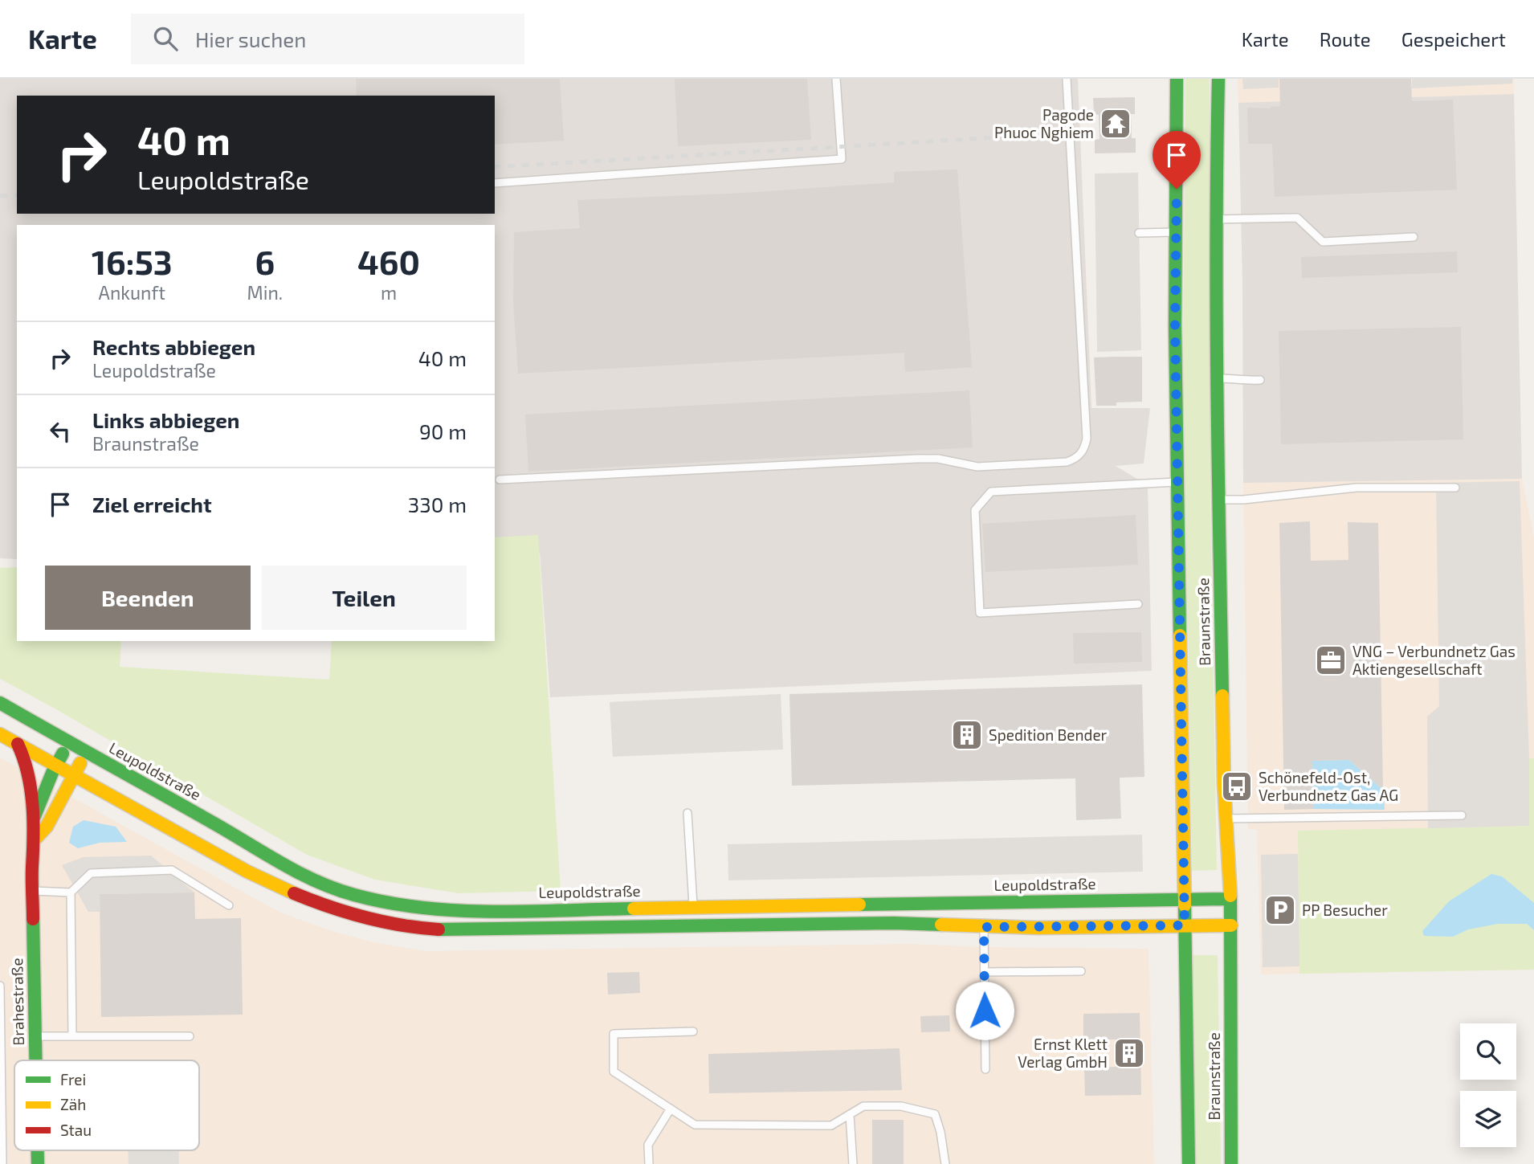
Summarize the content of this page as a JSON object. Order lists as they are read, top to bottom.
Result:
{
  "streets": {
    "main road": ["Braunstraße", "Leupoldstraße", "Brahestraße"]
  },
  "crossings": [
    ["Braunstraße", "Leupoldstraße"]
  ],
  "places": {
    "temple": ["Pagode Phuoc Nghiem"],
    "office": ["VNG – Verbundnetz Gas Aktiengesellschaft"],
    "building": ["Spedition Bender", "Ernst Klett Verlag GmbH"],
    "bus stop": ["Schönefeld-Ost, Verbundnetz Gas AG"],
    "parking": ["PP Besucher"]
  },
  "legend": ["Frei", "Zäh", "Stau"],
  "page": {
    "header": "Karte",
    "search": "Hier suchen",
    "nav": ["Karte", "Route", "Gespeichert"],
    "turn": ["40 m", "Leupoldstraße"],
    "eta": [
      "16:53",
      "Ankunft",
      "6",
      "Min.",
      "460",
      "m"
    ],
    "list": [
      {
        "name": "Rechts abbiegen",
        "note": "Leupoldstraße",
        "value": "40 m"
      },
      {
        "name": "Links abbiegen",
        "note": "Braunstraße",
        "value": "90 m"
      },
      {
        "name": "Ziel erreicht",
        "value": "330 m"
      }
    ],
    "buttons": ["Beenden", "Teilen"]
  }
}
